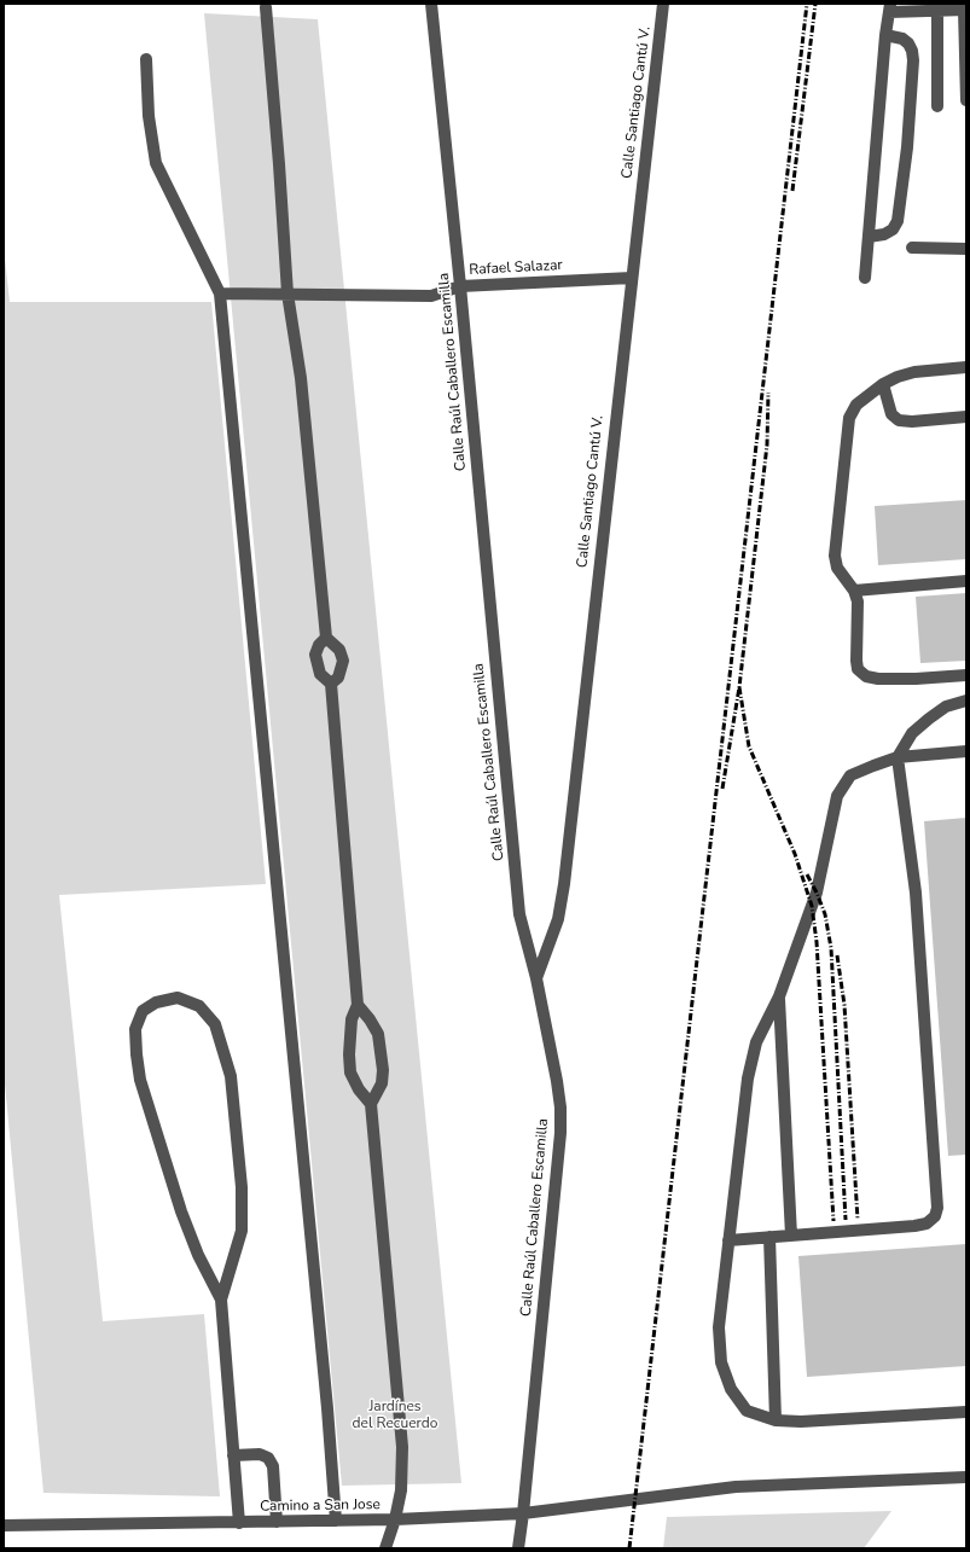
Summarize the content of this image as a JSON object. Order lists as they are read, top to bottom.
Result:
{
  "streets": {
    "street": [
      "Calle Santiago Cantú V.",
      "Rafael Salazar",
      "Calle Raúl Caballero Escamilla",
      "Camino a San Jose"
    ]
  },
  "crossings": [
    ["Calle Santiago Cantú V.", "Rafael Salazar"],
    ["Calle Santiago Cantú V.", "Calle Raúl Caballero Escamilla"],
    ["Rafael Salazar", "Calle Raúl Caballero Escamilla"],
    ["Calle Raúl Caballero Escamilla", "Camino a San Jose"]
  ],
  "parks": ["Jardínes del Recuerdo"]
}
